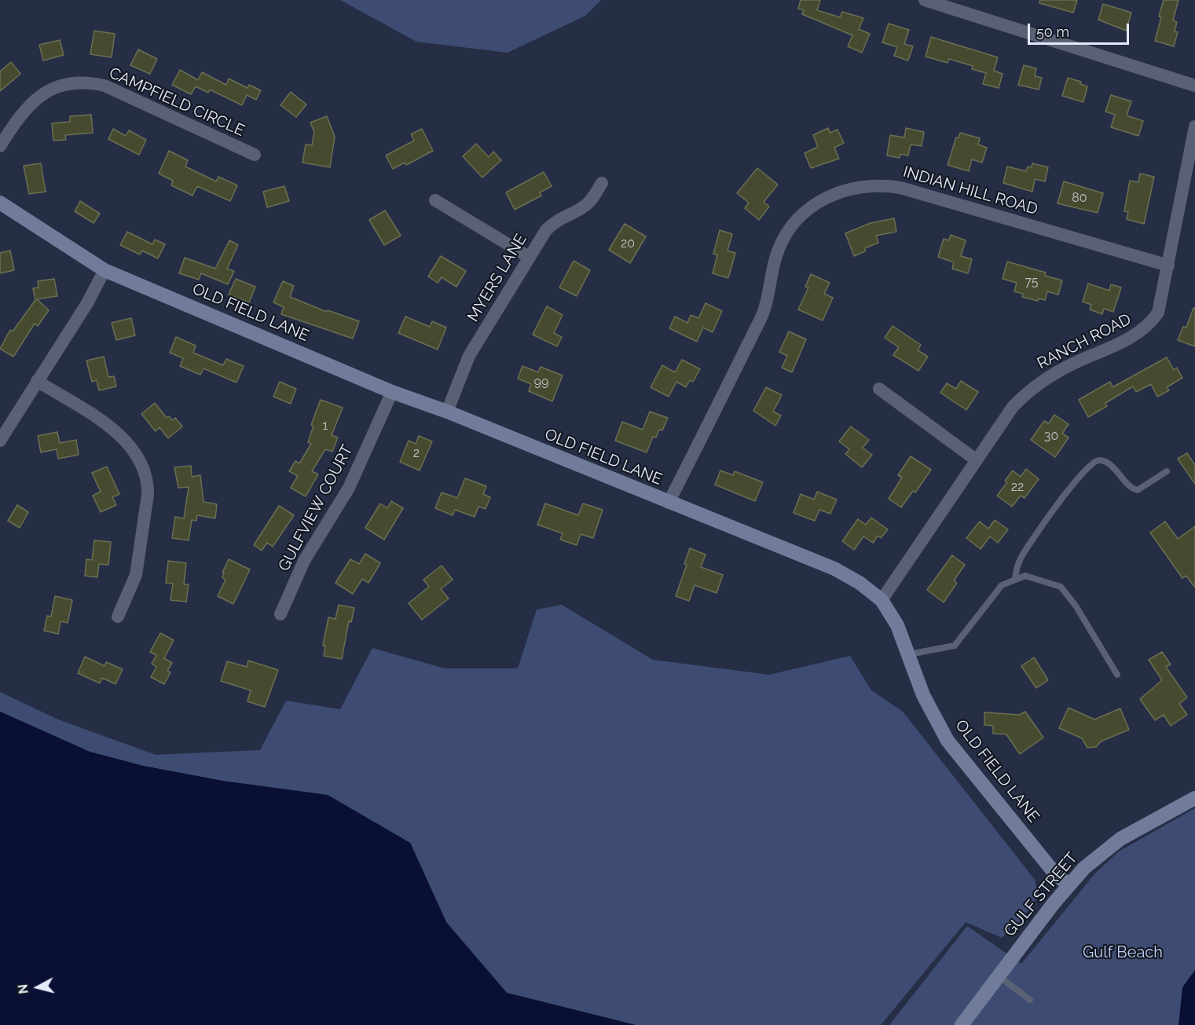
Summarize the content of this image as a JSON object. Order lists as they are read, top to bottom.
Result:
{
  "streets": {
    "street": [
      "CAMPFIELD CIRCLE",
      "INDIAN HILL ROAD",
      "MYERS LANE",
      "OLD FIELD LANE",
      "RANCH ROAD",
      "GULFVIEW COURT",
      "GULF STREET"
    ]
  },
  "crossings": [
    ["INDIAN HILL ROAD", "OLD FIELD LANE"],
    ["INDIAN HILL ROAD", "RANCH ROAD"],
    ["MYERS LANE", "OLD FIELD LANE"],
    ["OLD FIELD LANE", "RANCH ROAD"],
    ["OLD FIELD LANE", "GULFVIEW COURT"],
    ["OLD FIELD LANE", "GULF STREET"]
  ],
  "parks": ["Gulf Beach"],
  "house_numbers": [
    "80",
    "20",
    "75",
    "99",
    "1",
    "30",
    "2",
    "22"
  ],
  "scale_bar": "50 m",
  "north": "left"
}
